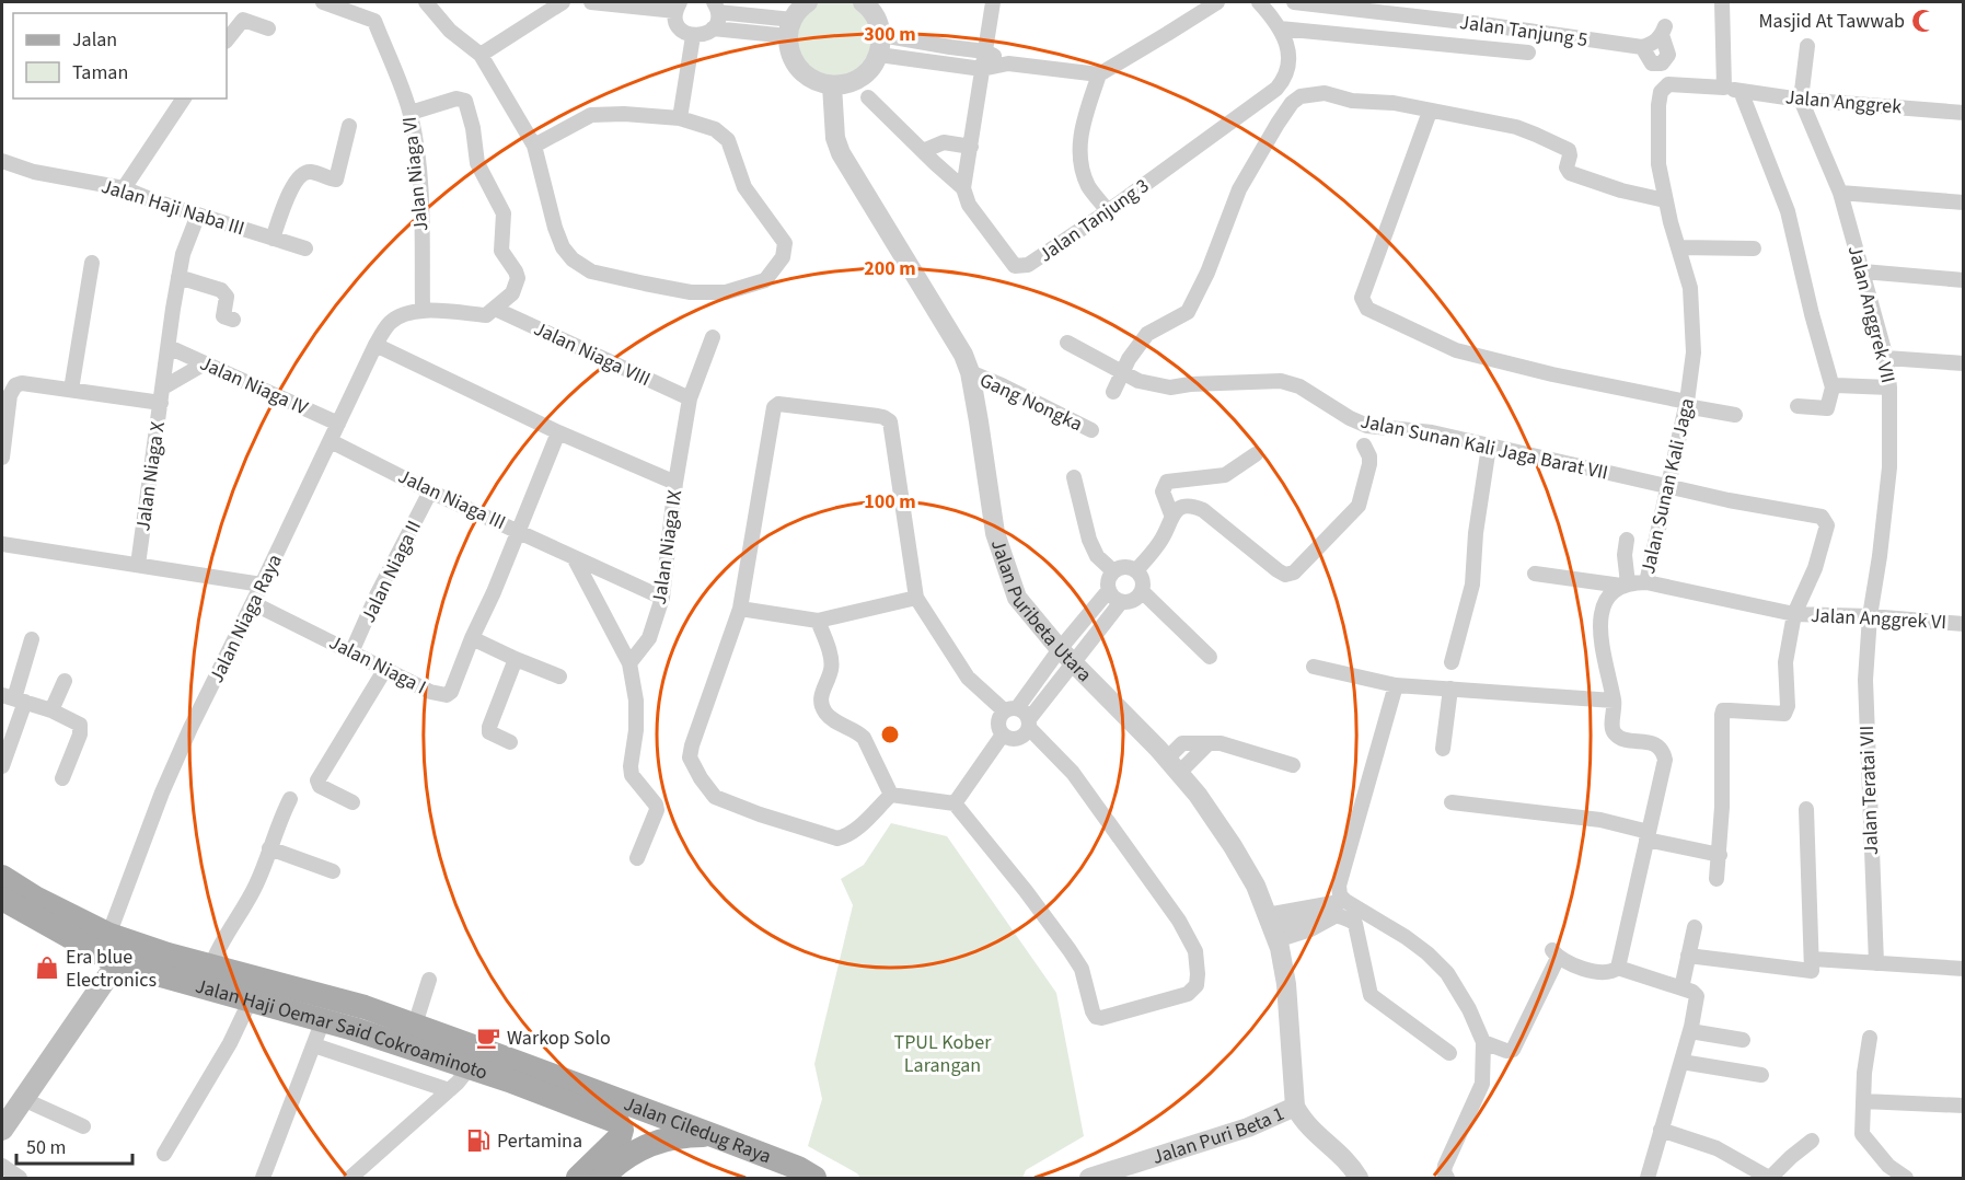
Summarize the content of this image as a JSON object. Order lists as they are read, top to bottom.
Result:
{
  "streets": {
    "main road": ["Jalan Haji Oemar Said Cokroaminoto", "Jalan Ciledug Raya"],
    "street": [
      "Jalan Tanjung 5",
      "Jalan Anggrek",
      "Jalan Niaga VI",
      "Jalan Haji Naba III",
      "Jalan Tanjung 3",
      "Jalan Anggrek VII",
      "Jalan Niaga VIII",
      "Jalan Niaga IV",
      "Gang Nongka",
      "Jalan Sunan Kali Jaga Barat VII",
      "Jalan Niaga X",
      "Jalan Sunan Kali Jaga",
      "Jalan Niaga III",
      "Jalan Niaga IX",
      "Jalan Niaga II",
      "Jalan Puribeta Utara",
      "Jalan Niaga Raya",
      "Jalan Anggrek VI",
      "Jalan Niaga I",
      "Jalan Teratai VII",
      "Jalan Puri Beta 1"
    ]
  },
  "crossings": [
    ["Jalan Tanjung 5", "Jalan Tanjung 3"],
    ["Jalan Anggrek", "Jalan Anggrek VII"],
    ["Jalan Anggrek", "Jalan Sunan Kali Jaga"],
    ["Jalan Niaga VI", "Jalan Niaga Raya"],
    ["Jalan Haji Naba III", "Jalan Niaga X"],
    ["Jalan Anggrek VII", "Jalan Anggrek VI"],
    ["Jalan Anggrek VII", "Jalan Teratai VII"],
    ["Jalan Niaga VIII", "Jalan Niaga IX"],
    ["Jalan Niaga IV", "Jalan Niaga X"],
    ["Jalan Niaga IV", "Jalan Niaga Raya"],
    ["Gang Nongka", "Jalan Puribeta Utara"],
    ["Jalan Sunan Kali Jaga Barat VII", "Jalan Sunan Kali Jaga"],
    ["Jalan Sunan Kali Jaga Barat VII", "Jalan Anggrek VI"],
    ["Jalan Sunan Kali Jaga", "Jalan Anggrek VI"],
    ["Jalan Niaga III", "Jalan Niaga IX"],
    ["Jalan Niaga III", "Jalan Niaga II"],
    ["Jalan Niaga III", "Jalan Niaga Raya"],
    ["Jalan Niaga III", "Jalan Niaga I"],
    ["Jalan Niaga II", "Jalan Niaga I"],
    ["Jalan Puribeta Utara", "Jalan Puri Beta 1"],
    ["Jalan Niaga Raya", "Jalan Niaga I"],
    ["Jalan Niaga Raya", "Jalan Haji Oemar Said Cokroaminoto"],
    ["Jalan Anggrek VI", "Jalan Teratai VII"],
    ["Jalan Haji Oemar Said Cokroaminoto", "Jalan Ciledug Raya"]
  ],
  "parks": ["TPUL Kober Larangan"],
  "places": {
    "mosque": ["Masjid At Tawwab"],
    "shop": ["Era blue Electronics"],
    "cafe": ["Warkop Solo"],
    "fuel station": ["Pertamina"]
  },
  "legend": ["Jalan", "Taman"],
  "scale_bar": "50 m",
  "rings": ["300 m", "200 m", "100 m"]
}
